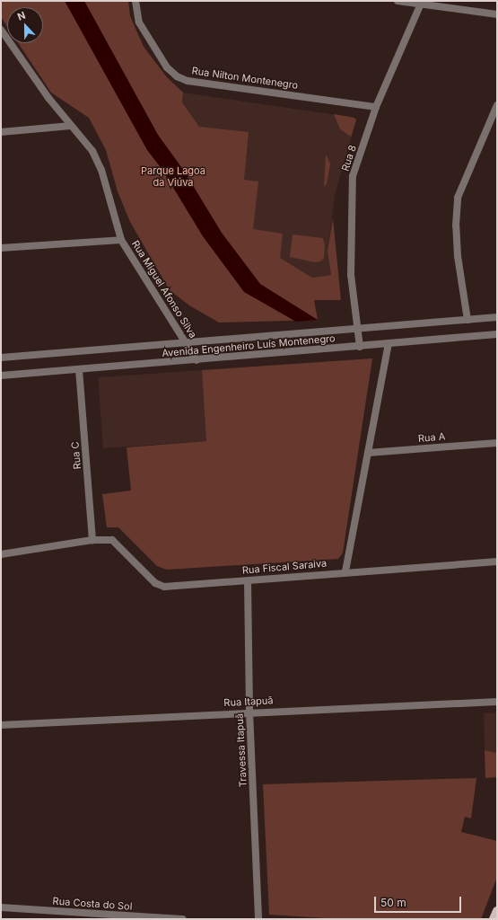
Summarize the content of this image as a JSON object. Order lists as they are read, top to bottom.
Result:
{
  "streets": {
    "street": [
      "Rua Nilton Montenegro",
      "Rua 8",
      "Rua Miguel Afonso Silva",
      "Avenida Engenheiro Luís Montenegro",
      "Rua A",
      "Rua C",
      "Rua Fiscal Saraiva",
      "Rua Itapuã",
      "Travessa Itapuã",
      "Rua Costa do Sol"
    ]
  },
  "crossings": [
    ["Rua Nilton Montenegro", "Rua 8"],
    ["Rua 8", "Avenida Engenheiro Luís Montenegro"],
    ["Rua Miguel Afonso Silva", "Avenida Engenheiro Luís Montenegro"],
    ["Avenida Engenheiro Luís Montenegro", "Rua C"],
    ["Rua C", "Rua Fiscal Saraiva"],
    ["Rua Fiscal Saraiva", "Travessa Itapuã"],
    ["Rua Itapuã", "Travessa Itapuã"]
  ],
  "parks": ["Parque Lagoa da Viúva"],
  "scale_bar": "50 m",
  "north": "top"
}
